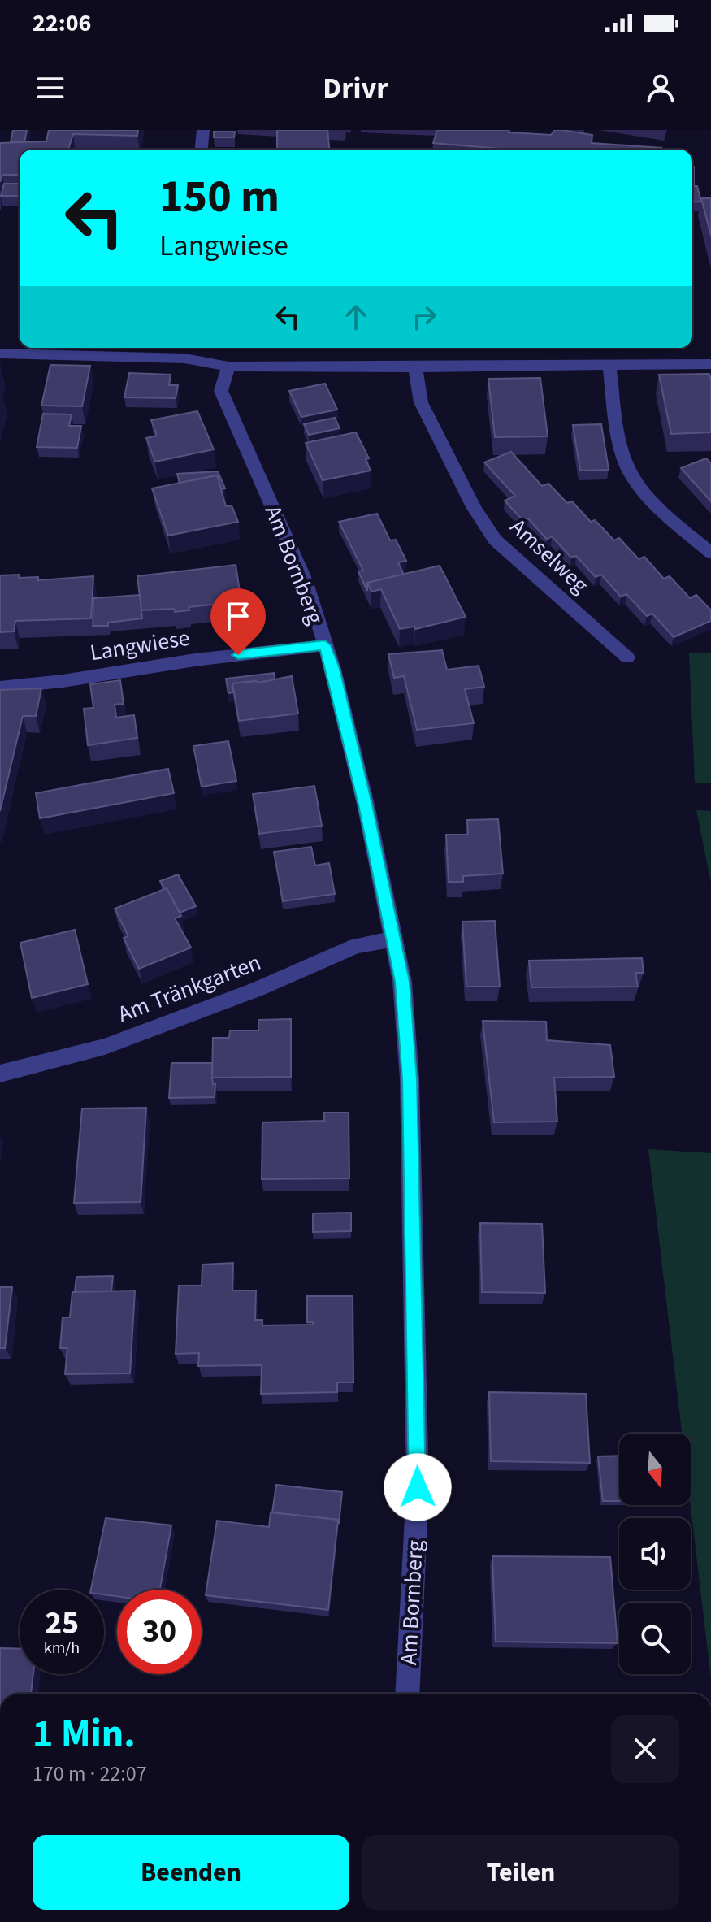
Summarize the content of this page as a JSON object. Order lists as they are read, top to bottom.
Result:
{
  "streets": {
    "street": [
      "Amselweg",
      "Am Bornberg",
      "Langwiese",
      "Am Tränkgarten"
    ]
  },
  "crossings": [
    ["Am Bornberg", "Langwiese"],
    ["Am Bornberg", "Am Tränkgarten"]
  ],
  "north": "bottom",
  "page": {
    "status": "22:06",
    "header": "Drivr",
    "turn": ["150 m", "Langwiese"],
    "speed": "25 km/h",
    "limit": "30",
    "heading": ["1 Min.", "170 m · 22:07"],
    "buttons": ["Beenden", "Teilen"]
  }
}
